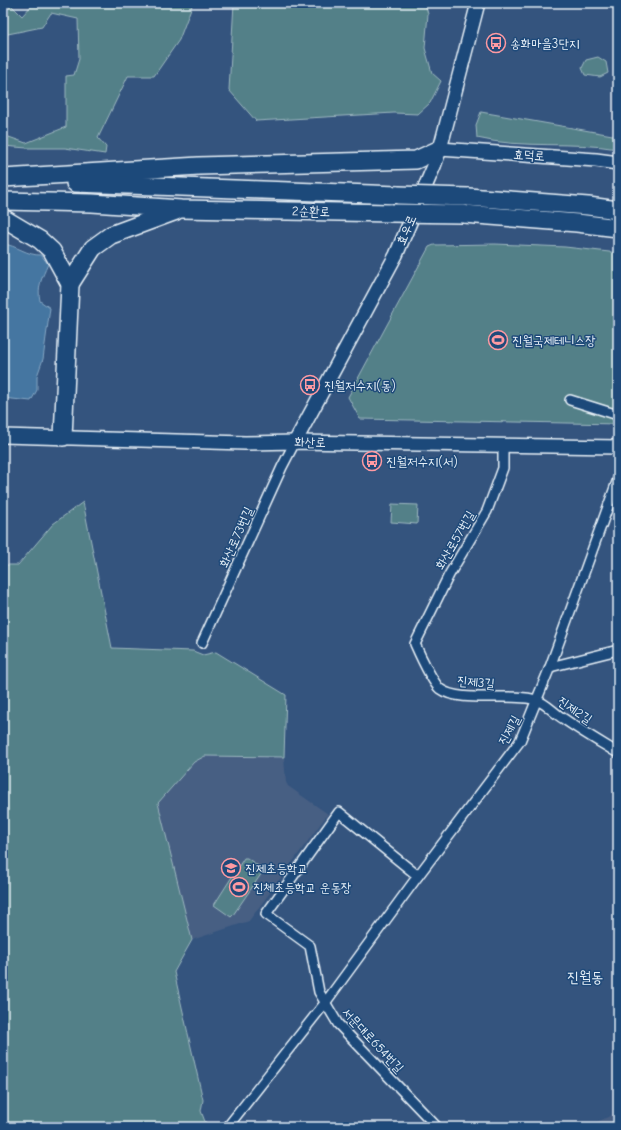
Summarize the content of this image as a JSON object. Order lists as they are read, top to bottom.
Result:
{
  "streets": {
    "highway": ["2순환로"],
    "main road": ["효덕로", "효우로", "화산로"],
    "street": [
      "화산로73번길",
      "화산로57번길",
      "진제3길",
      "진제2길",
      "진제길",
      "서문대로654번길"
    ]
  },
  "crossings": [
    ["효덕로", "효우로"],
    ["효우로", "화산로"],
    ["효우로", "화산로73번길"],
    ["화산로", "화산로73번길"],
    ["화산로", "화산로57번길"],
    ["화산로57번길", "진제3길"],
    ["진제3길", "진제2길"],
    ["진제3길", "진제길"],
    ["진제2길", "진제길"],
    ["진제길", "서문대로654번길"]
  ],
  "districts": ["진월동"],
  "places": {
    "bus stop": ["송화마을3단지", "진월저수지(동)", "진월저수지(서)"],
    "sports": ["진월국제테니스장", "진체초등학교 운동장"],
    "school or university": ["진제초등학교"]
  }
}
